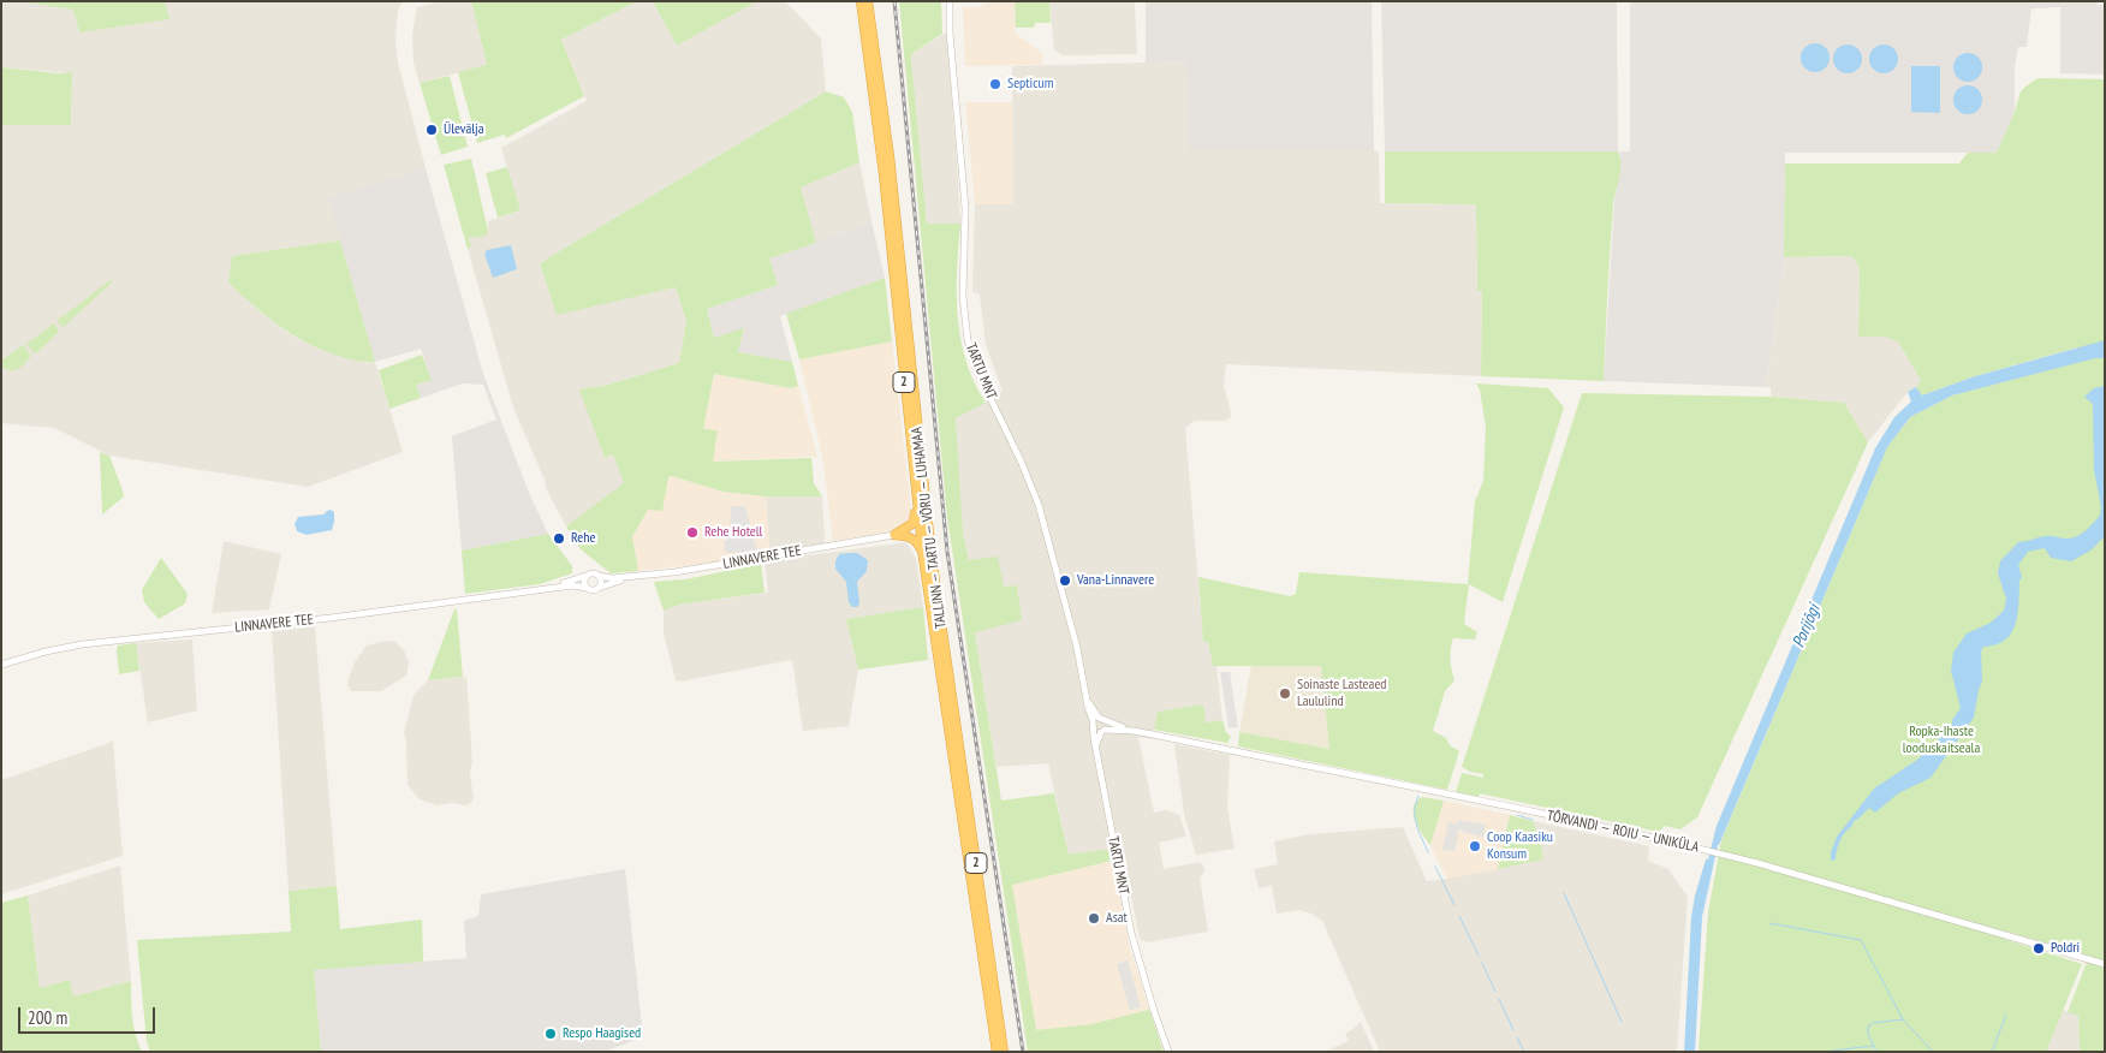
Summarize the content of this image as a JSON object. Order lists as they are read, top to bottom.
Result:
{
  "streets": {
    "highway": ["2", "TALLINN — TARTU — VÕRU — LUHAMAA"],
    "street": ["TARTU MNT", "LINNAVERE TEE", "TÕRVANDI — ROIU — UNIKÜLA"]
  },
  "crossings": [
    ["TARTU MNT", "TÕRVANDI — ROIU — UNIKÜLA"]
  ],
  "water": ["Porijõgi"],
  "parks": ["Ropka-Ihaste looduskaitseala"],
  "places": [
    "Septicum",
    "Ülevälja",
    "Rehe Hotell",
    "Rehe",
    "Vana-Linnavere",
    "Soinaste Lasteaed Laululind",
    "Coop Kaasiku Konsum",
    "Asat",
    "Poldri",
    "Respo Haagised"
  ],
  "scale_bar": "200 m"
}
